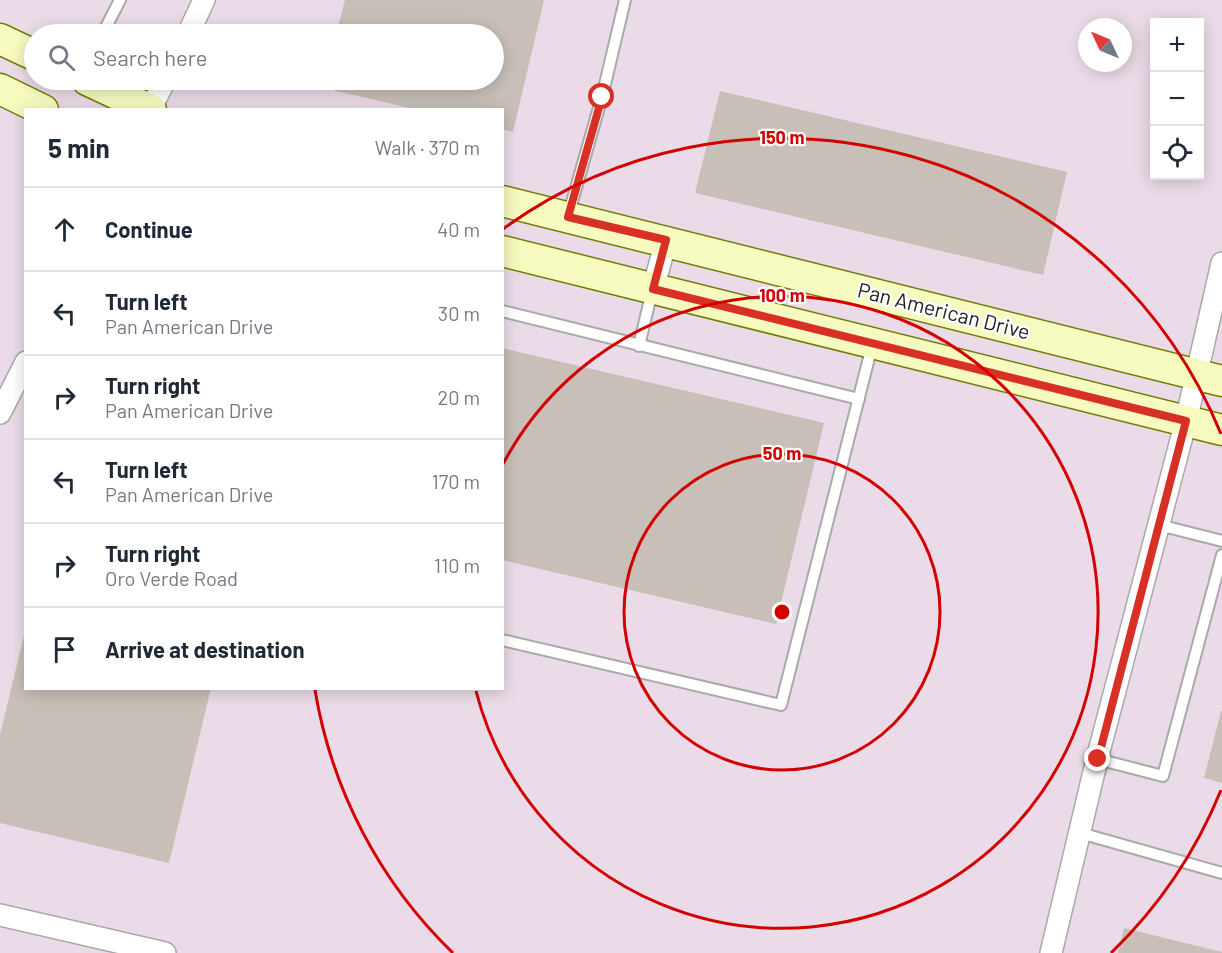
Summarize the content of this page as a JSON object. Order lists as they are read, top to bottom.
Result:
{
  "streets": {
    "street": ["Pan American Drive"]
  },
  "north": "top left",
  "page": {
    "map_buttons": ["+", "−"],
    "search": "Search here",
    "heading": ["5 min", "Walk · 370 m"],
    "list": [
      ["Continue", "40 m"],
      ["Turn left", "Pan American Drive", "30 m"],
      ["Turn right", "Pan American Drive", "20 m"],
      ["Turn left", "Pan American Drive", "170 m"],
      ["Turn right", "Oro Verde Road", "110 m"],
      "Arrive at destination"
    ]
  },
  "rings": ["150 m", "100 m", "50 m"]
}
